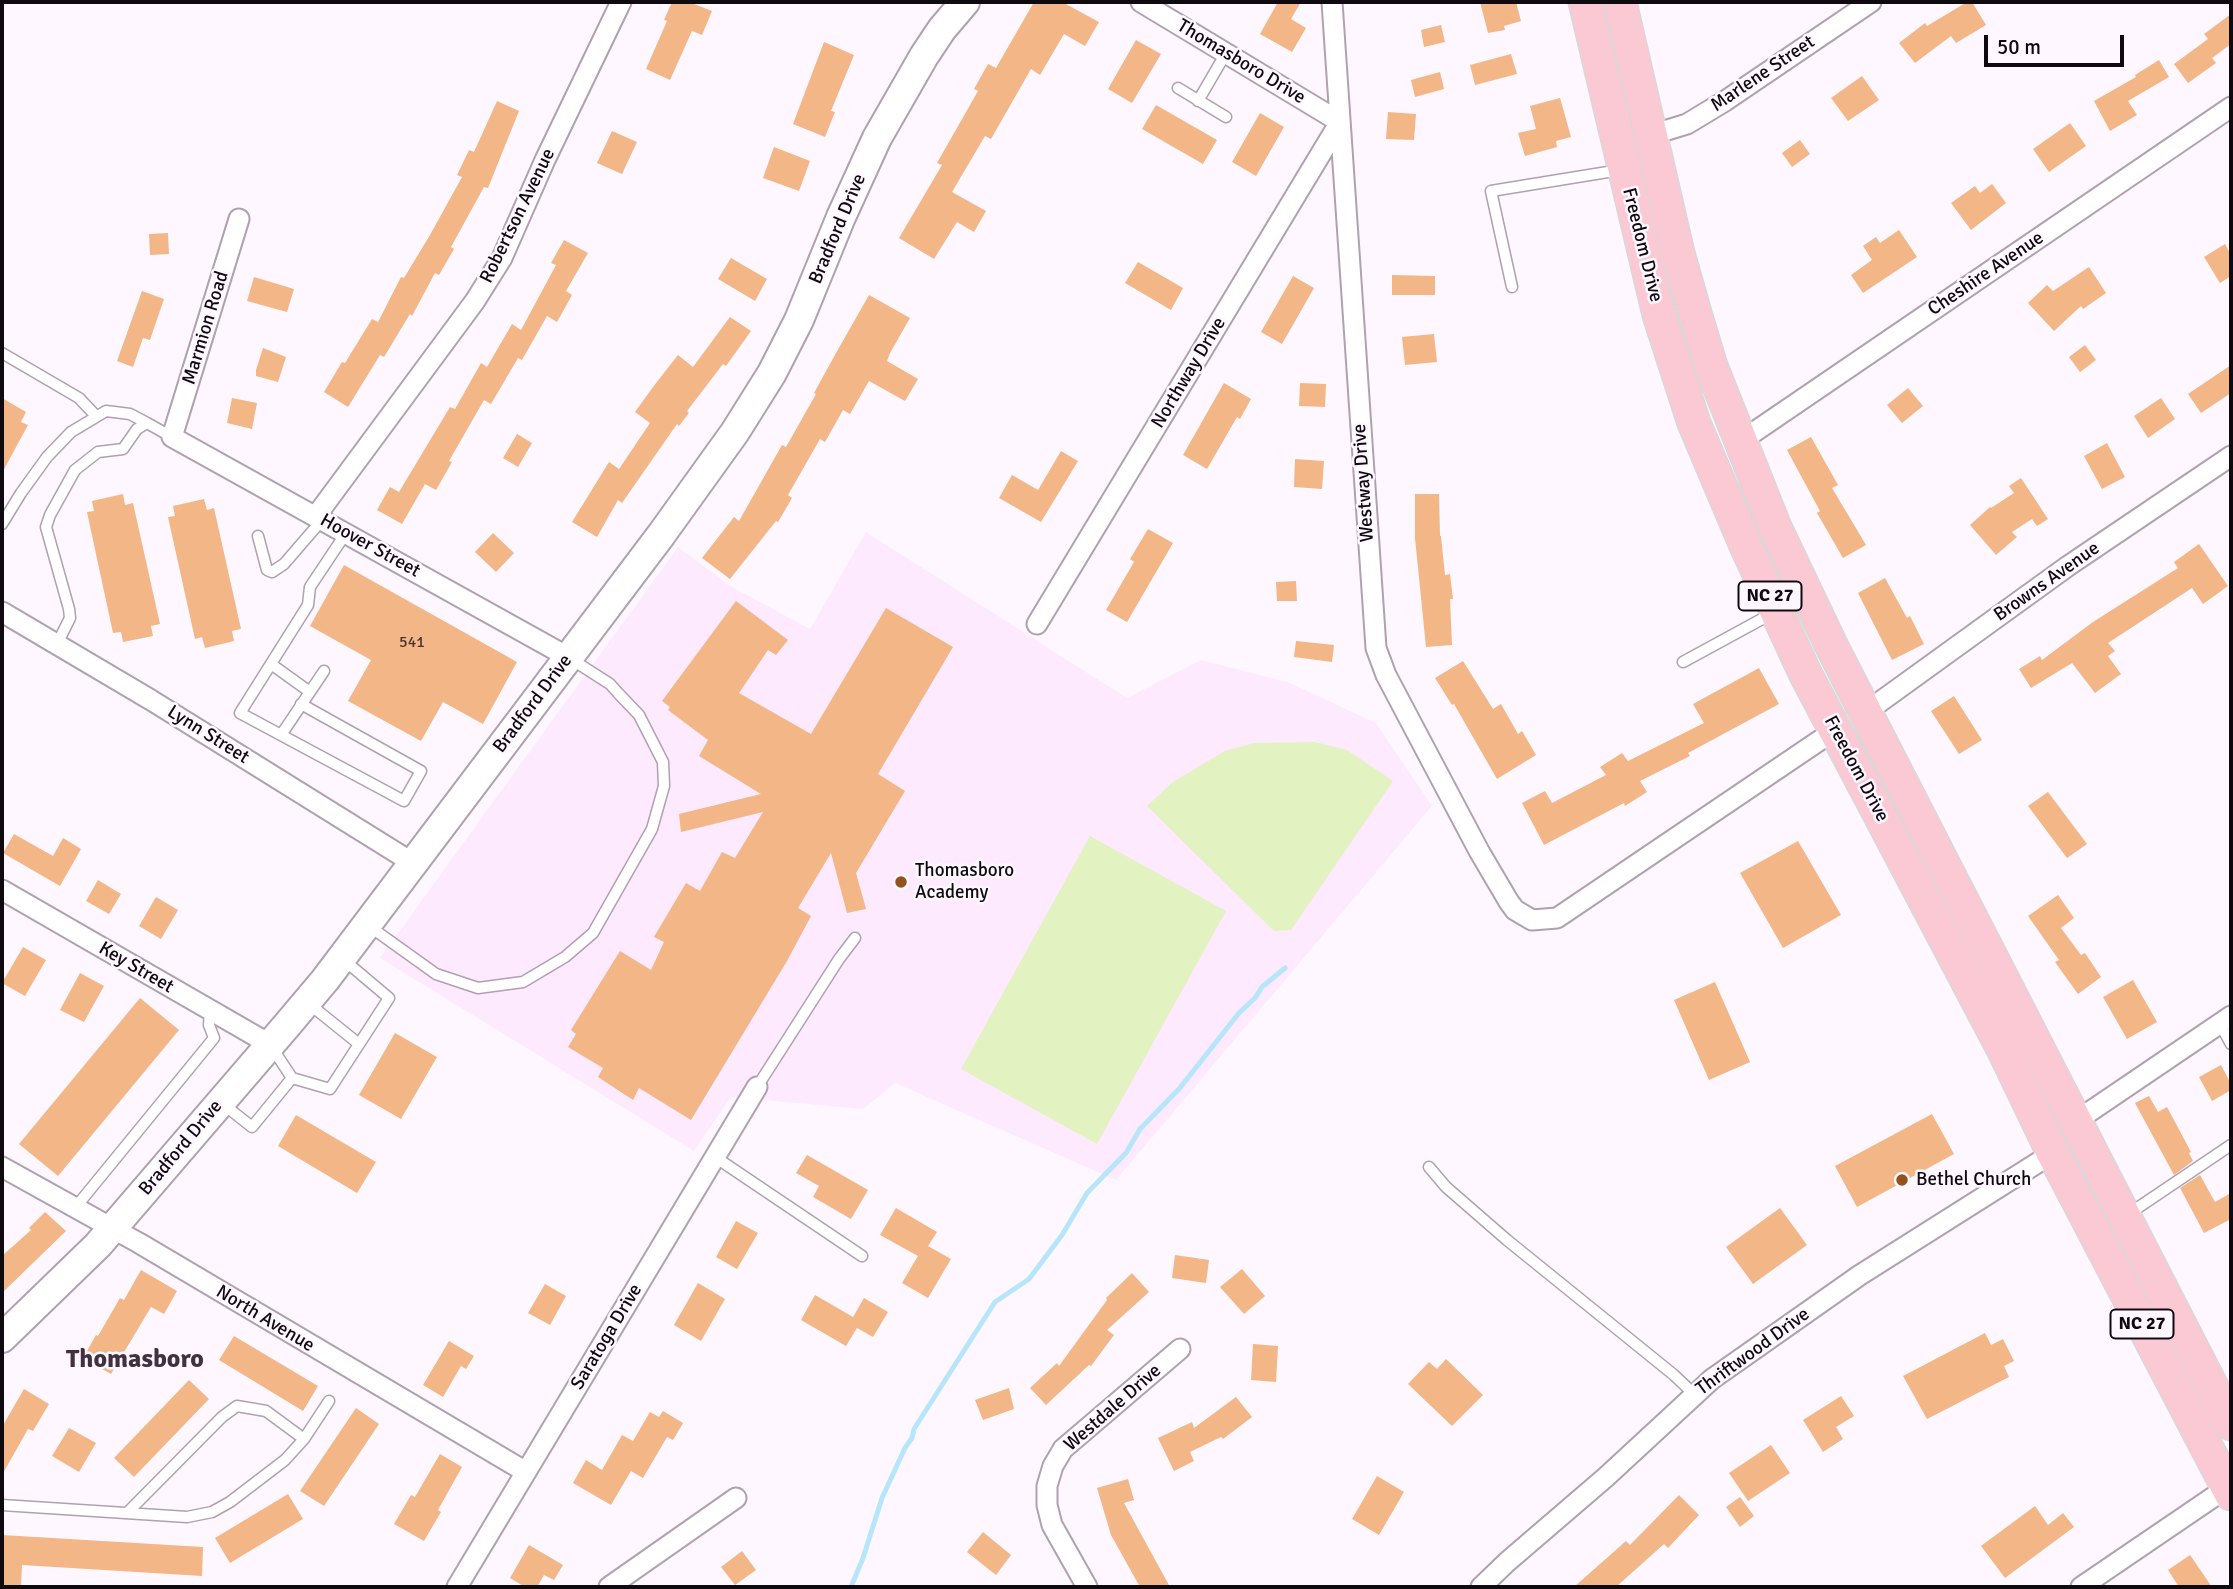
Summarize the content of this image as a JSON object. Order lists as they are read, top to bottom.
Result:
{
  "streets": {
    "main road": ["Freedom Drive", "NC 27"],
    "street": [
      "Thomasboro Drive",
      "Marlene Street",
      "Robertson Avenue",
      "Bradford Drive",
      "Cheshire Avenue",
      "Marmion Road",
      "Northway Drive",
      "Westway Drive",
      "Hoover Street",
      "Browns Avenue",
      "Lynn Street",
      "Key Street",
      "North Avenue",
      "Saratoga Drive",
      "Thriftwood Drive",
      "Westdale Drive"
    ]
  },
  "crossings": [
    ["Thomasboro Drive", "Northway Drive"],
    ["Thomasboro Drive", "Westway Drive"],
    ["Marlene Street", "Freedom Drive"],
    ["Robertson Avenue", "Hoover Street"],
    ["Bradford Drive", "Hoover Street"],
    ["Bradford Drive", "Lynn Street"],
    ["Bradford Drive", "Key Street"],
    ["Bradford Drive", "North Avenue"],
    ["Freedom Drive", "Cheshire Avenue"],
    ["Freedom Drive", "Westway Drive"],
    ["Freedom Drive", "Browns Avenue"],
    ["Freedom Drive", "Thriftwood Drive"],
    ["Marmion Road", "Hoover Street"],
    ["Northway Drive", "Westway Drive"],
    ["North Avenue", "Saratoga Drive"]
  ],
  "districts": ["Thomasboro"],
  "places": ["Thomasboro Academy", "Bethel Church"],
  "house_numbers": ["541"],
  "scale_bar": "50 m"
}
